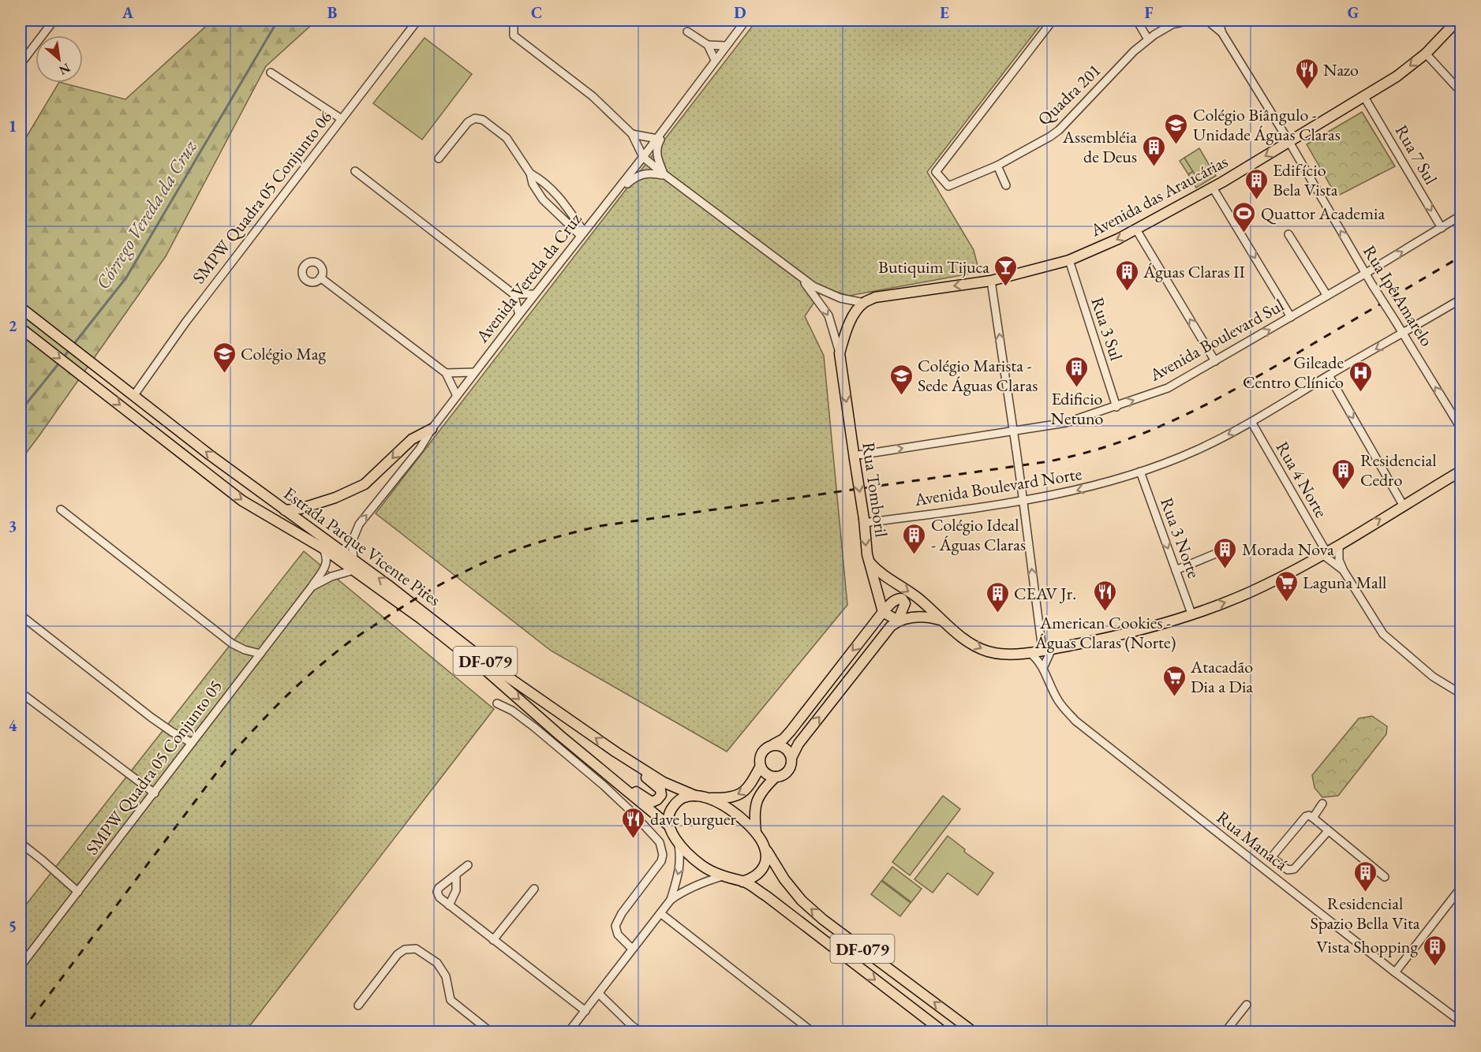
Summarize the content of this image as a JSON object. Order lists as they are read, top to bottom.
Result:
{
  "streets": {
    "main road": [
      "Avenida das Araucárias",
      "Rua Tomboril",
      "Estrada Parque Vicente Pires",
      "DF-079"
    ],
    "street": [
      "Quadra 201",
      "Rua 7 Sul",
      "SMPW Quadra 05 Conjunto 06",
      "Avenida Vereda da Cruz",
      "Rua Ipê Amarelo",
      "Rua 3 Sul",
      "Avenida Boulevard Sul",
      "Rua 4 Norte",
      "Avenida Boulevard Norte",
      "Rua 3 Norte",
      "SMPW Quadra 05 Conjunto 05",
      "Rua Manacá"
    ]
  },
  "crossings": [
    ["Rua 7 Sul", "Avenida das Araucárias"],
    ["Rua 7 Sul", "Avenida Boulevard Sul"],
    ["Avenida das Araucárias", "Rua Ipê Amarelo"],
    ["Avenida das Araucárias", "Rua 3 Sul"],
    ["Avenida das Araucárias", "Rua Tomboril"],
    ["SMPW Quadra 05 Conjunto 06", "Estrada Parque Vicente Pires"],
    ["Avenida Vereda da Cruz", "Rua Tomboril"],
    ["Avenida Vereda da Cruz", "Estrada Parque Vicente Pires"],
    ["Avenida Vereda da Cruz", "SMPW Quadra 05 Conjunto 05"],
    ["Rua Ipê Amarelo", "Avenida Boulevard Sul"],
    ["Rua Ipê Amarelo", "Avenida Boulevard Norte"],
    ["Rua 3 Sul", "Avenida Boulevard Sul"],
    ["Avenida Boulevard Sul", "Rua Tomboril"],
    ["Rua 4 Norte", "Avenida Boulevard Norte"],
    ["Avenida Boulevard Norte", "Rua Tomboril"],
    ["Avenida Boulevard Norte", "Rua 3 Norte"],
    ["Estrada Parque Vicente Pires", "DF-079"],
    ["Estrada Parque Vicente Pires", "SMPW Quadra 05 Conjunto 05"]
  ],
  "one_way": [
    "Rua 7 Sul",
    "Avenida das Araucárias",
    "Rua Ipê Amarelo",
    "Avenida Boulevard Sul",
    "Avenida Boulevard Norte",
    "Rua Tomboril",
    "Rua 3 Norte"
  ],
  "water": ["Córrego Vereda da Cruz"],
  "places": {
    "restaurant": ["Nazo", "American Cookies - Águas Claras (Norte)", "dave burguer"],
    "school or university": ["Colégio Biângulo - Unidade Águas Claras", "Colégio Mag", "Colégio Marista - Sede Águas Claras"],
    "building": [
      "Assembléia de Deus",
      "Edifício Bela Vista",
      "Águas Claras II",
      "Edificio Netuno",
      "Residencial Cedro",
      "Colégio Ideal - Águas Claras",
      "Morada Nova",
      "CEAV Jr.",
      "Residencial Spazio Bella Vita",
      "Vista Shopping"
    ],
    "sports": ["Quattor Academia"],
    "bar": ["Butiquim Tijuca"],
    "hospital": ["Gileade Centro Clínico"],
    "supermarket": ["Laguna Mall", "Atacadão Dia a Dia"]
  },
  "north": "bottom right",
  "grid": {
    "columns": [
      "A",
      "B",
      "C",
      "D",
      "E",
      "F",
      "G"
    ],
    "rows": [
      "1",
      "2",
      "3",
      "4",
      "5"
    ]
  }
}
